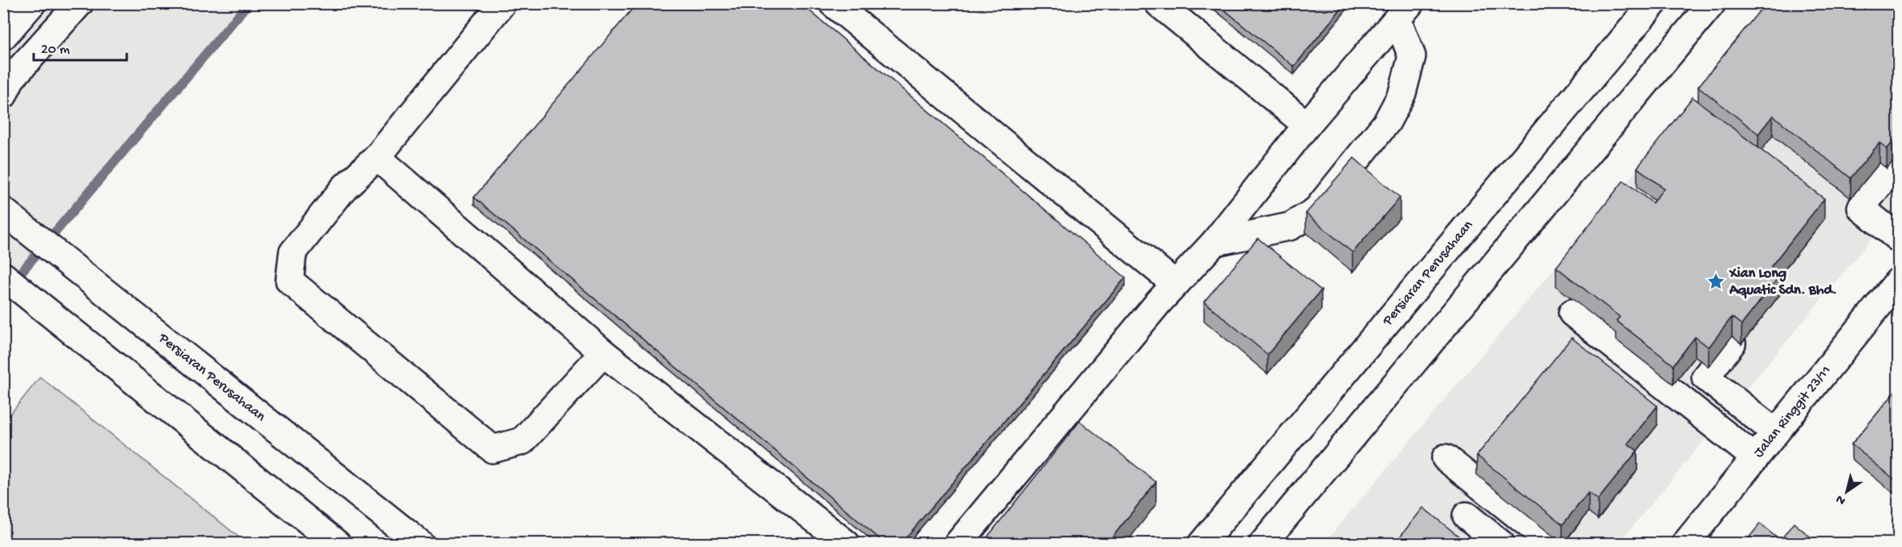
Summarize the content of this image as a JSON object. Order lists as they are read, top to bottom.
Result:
{
  "streets": {
    "main road": ["Persiaran Perusahaan", "Jalan Ringgit 23/11"]
  },
  "places": {
    "place": ["Xian Long Aquatic Sdn. Bhd."]
  },
  "scale_bar": "20 m",
  "north": "bottom left"
}
